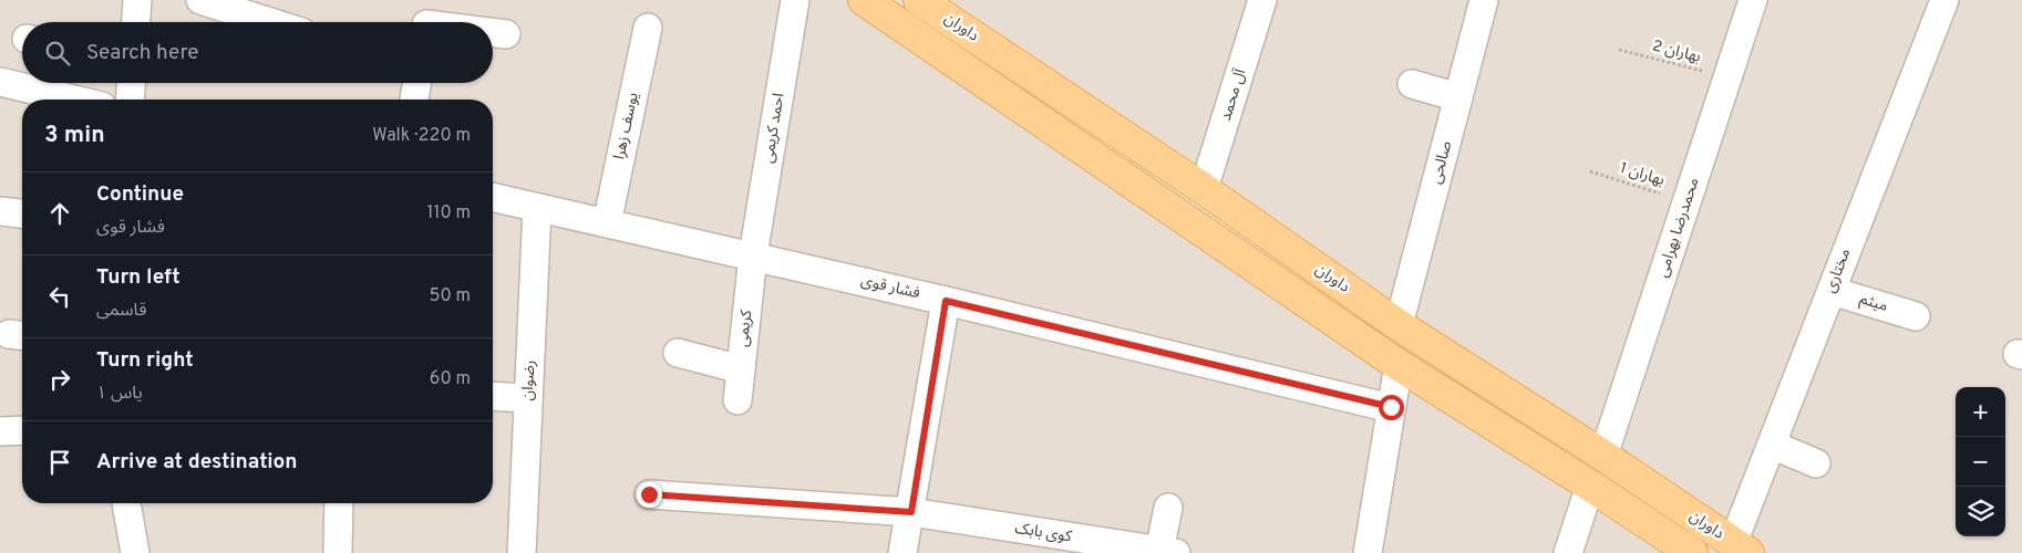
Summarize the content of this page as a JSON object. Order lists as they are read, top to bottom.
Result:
{
  "streets": {
    "main road": ["داوران"],
    "street": [
      "آل محمد",
      "یوسف زهرا",
      "احمد کریمی",
      "صالحی",
      "محمدرضا بهرامی",
      "مختاری",
      "فشار قوی",
      "میثم",
      "کریمی",
      "رضوان",
      "کوی بابک"
    ],
    "path": ["بهاران 2", "بهاران 1"]
  },
  "crossings": [
    ["داوران", "آل محمد"],
    ["داوران", "صالحی"],
    ["داوران", "محمدرضا بهرامی"],
    ["داوران", "مختاری"],
    ["بهاران 2", "محمدرضا بهرامی"],
    ["یوسف زهرا", "فشار قوی"],
    ["احمد کریمی", "فشار قوی"],
    ["احمد کریمی", "کریمی"],
    ["بهاران 1", "محمدرضا بهرامی"],
    ["مختاری", "میثم"],
    ["فشار قوی", "کریمی"],
    ["فشار قوی", "رضوان"]
  ],
  "page": {
    "search": "Search here",
    "heading": ["3 min", "Walk · 220 m"],
    "list": [
      ["Continue", "فشار قوی", "110 m"],
      ["Turn left", "قاسمی", "50 m"],
      ["Turn right", "یاس ۱", "60 m"],
      "Arrive at destination"
    ],
    "map_buttons": ["+", "−"]
  }
}
